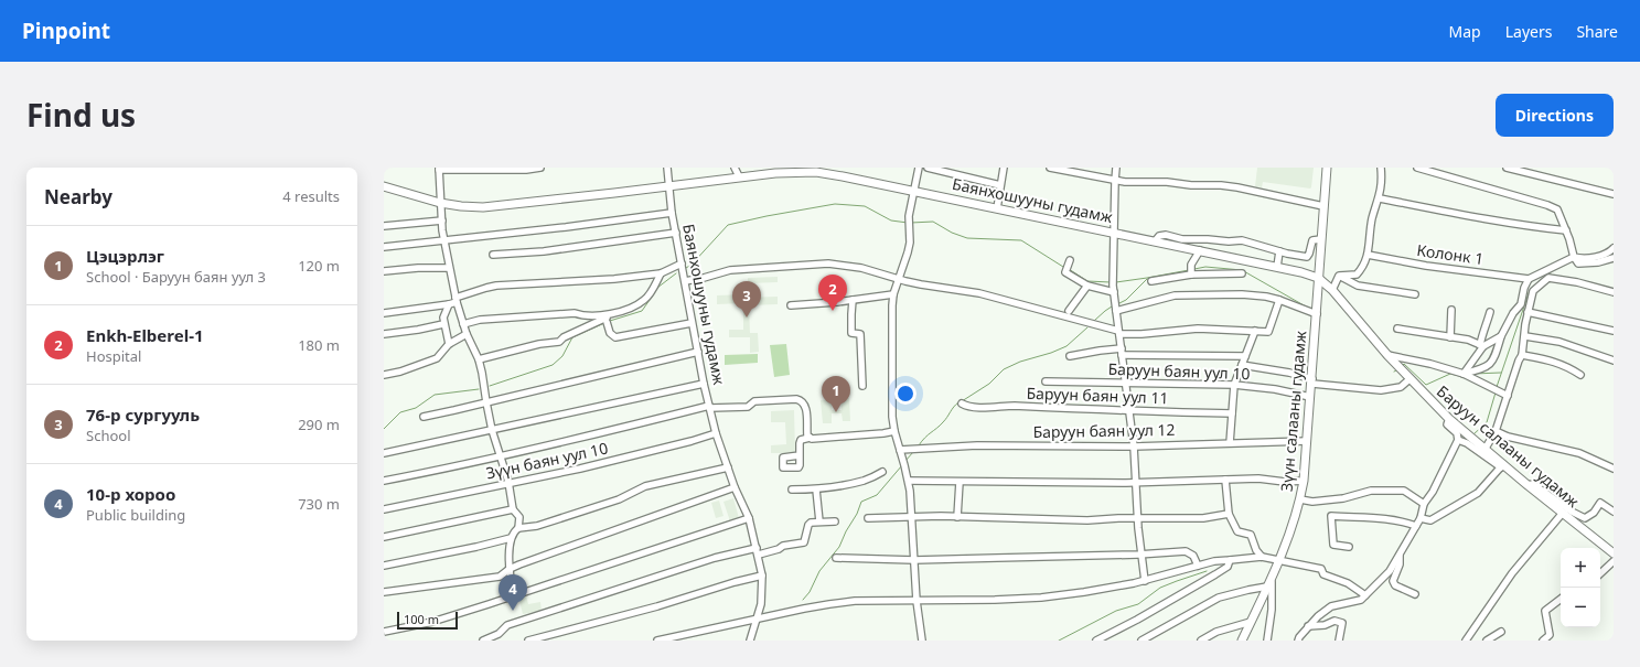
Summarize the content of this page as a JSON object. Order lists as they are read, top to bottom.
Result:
{
  "streets": {
    "main road": ["Баянхошууны гудамж", "Зүүн салааны гудамж", "Баруун салааны гудамж"],
    "street": [
      "Колонк 1",
      "Баруун баян уул 10",
      "Баруун баян уул 11",
      "Баруун баян уул 12",
      "Зүүн баян уул 10"
    ]
  },
  "crossings": [
    ["Баянхошууны гудамж", "Зүүн салааны гудамж"],
    ["Баянхошууны гудамж", "Баруун салааны гудамж"],
    ["Баянхошууны гудамж", "Зүүн баян уул 10"],
    ["Баруун баян уул 10", "Зүүн салааны гудамж"],
    ["Зүүн салааны гудамж", "Баруун баян уул 12"],
    ["Зүүн салааны гудамж", "Баруун салааны гудамж"]
  ],
  "scale_bar": "100 m",
  "page": {
    "header": "Pinpoint",
    "nav": ["Map", "Layers", "Share"],
    "title": "Find us",
    "buttons": "Directions",
    "heading": ["Nearby", "4 results"],
    "list": [
      {
        "mark": "1",
        "name": "Цэцэрлэг",
        "note": "School · Баруун баян уул 3",
        "value": "120 m"
      },
      {
        "mark": "2",
        "name": "Enkh-Elberel-1",
        "note": "Hospital",
        "value": "180 m"
      },
      {
        "mark": "3",
        "name": "76-р сургууль",
        "note": "School",
        "value": "290 m"
      },
      {
        "mark": "4",
        "name": "10-р хороо",
        "note": "Public building",
        "value": "730 m"
      }
    ],
    "pins": [
      "2",
      "3",
      "1",
      "4"
    ],
    "map_buttons": ["+", "−"],
    "scale": "100 m"
  }
}
